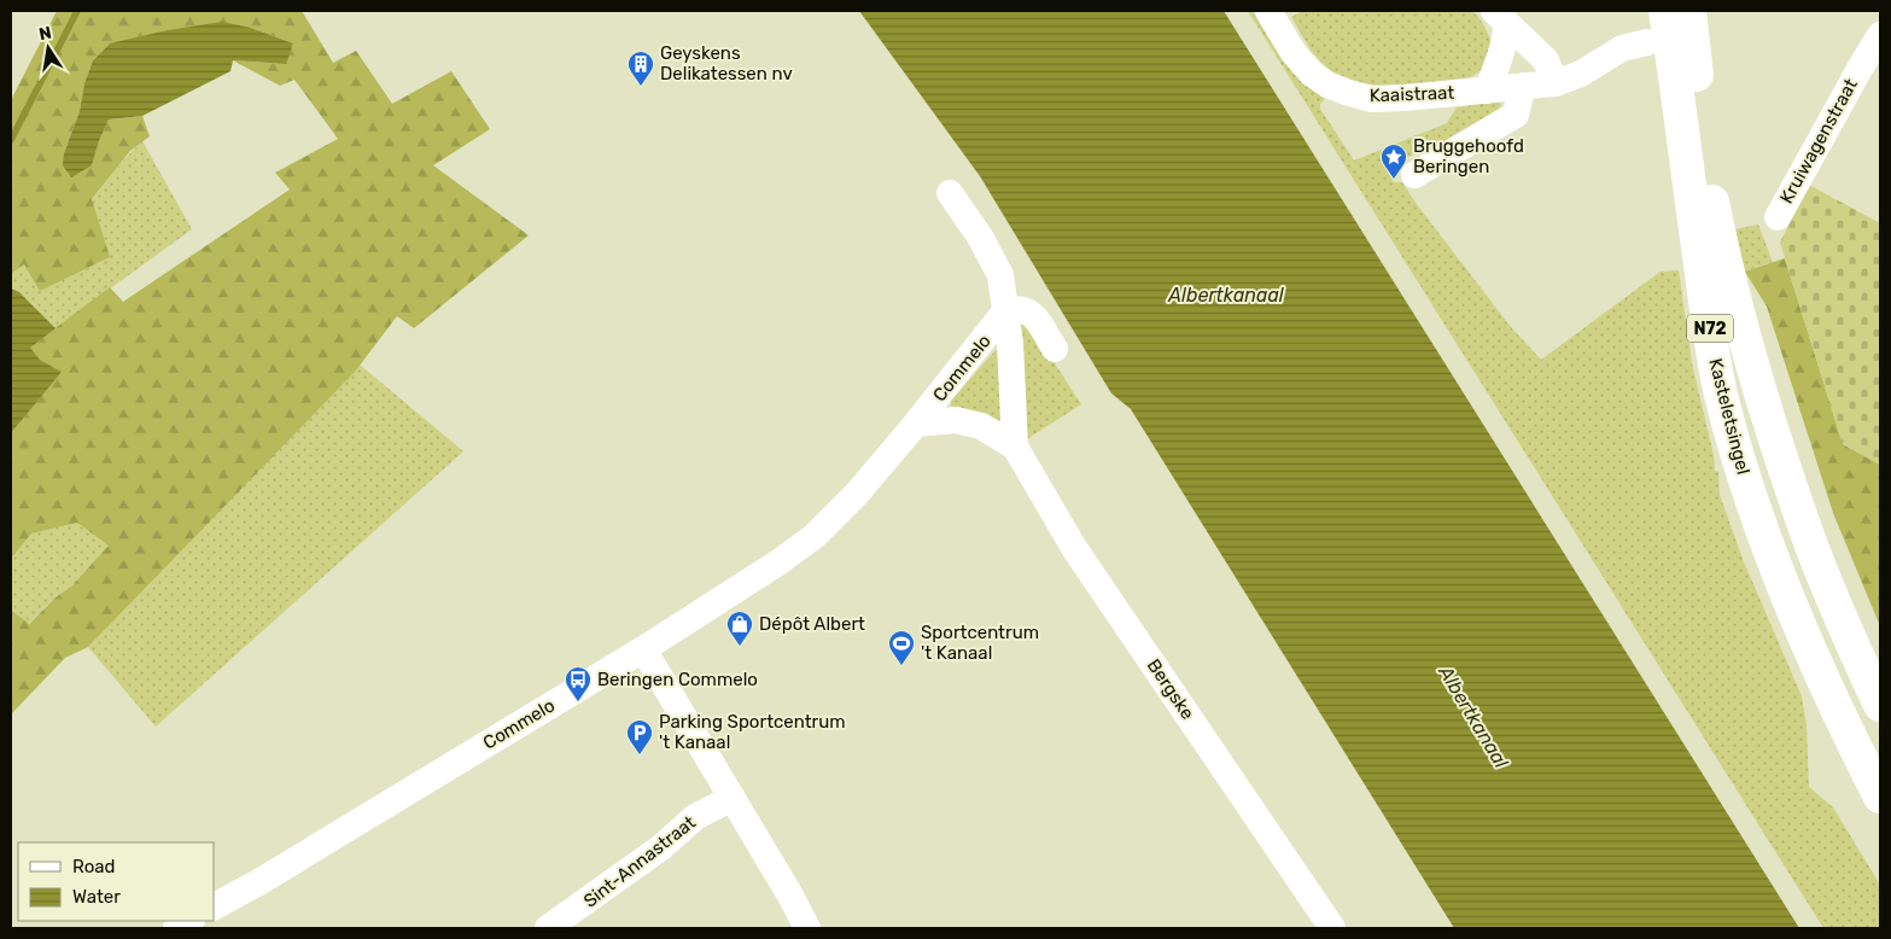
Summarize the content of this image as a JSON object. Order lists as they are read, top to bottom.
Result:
{
  "streets": {
    "main road": ["N72", "Kasteletsingel"],
    "street": [
      "Kaaistraat",
      "Kruiwagenstraat",
      "Commelo",
      "Bergske",
      "Sint-Annastraat"
    ]
  },
  "crossings": [
    ["Commelo", "Bergske"]
  ],
  "water": ["Albertkanaal"],
  "places": {
    "building": ["Geyskens Delikatessen nv"],
    "place": ["Bruggehoofd Beringen"],
    "shop": ["Dépôt Albert"],
    "sports": ["Sportcentrum 't Kanaal"],
    "bus stop": ["Beringen Commelo"],
    "parking": ["Parking Sportcentrum 't Kanaal"]
  },
  "legend": ["Road", "Water"],
  "north": "top"
}
